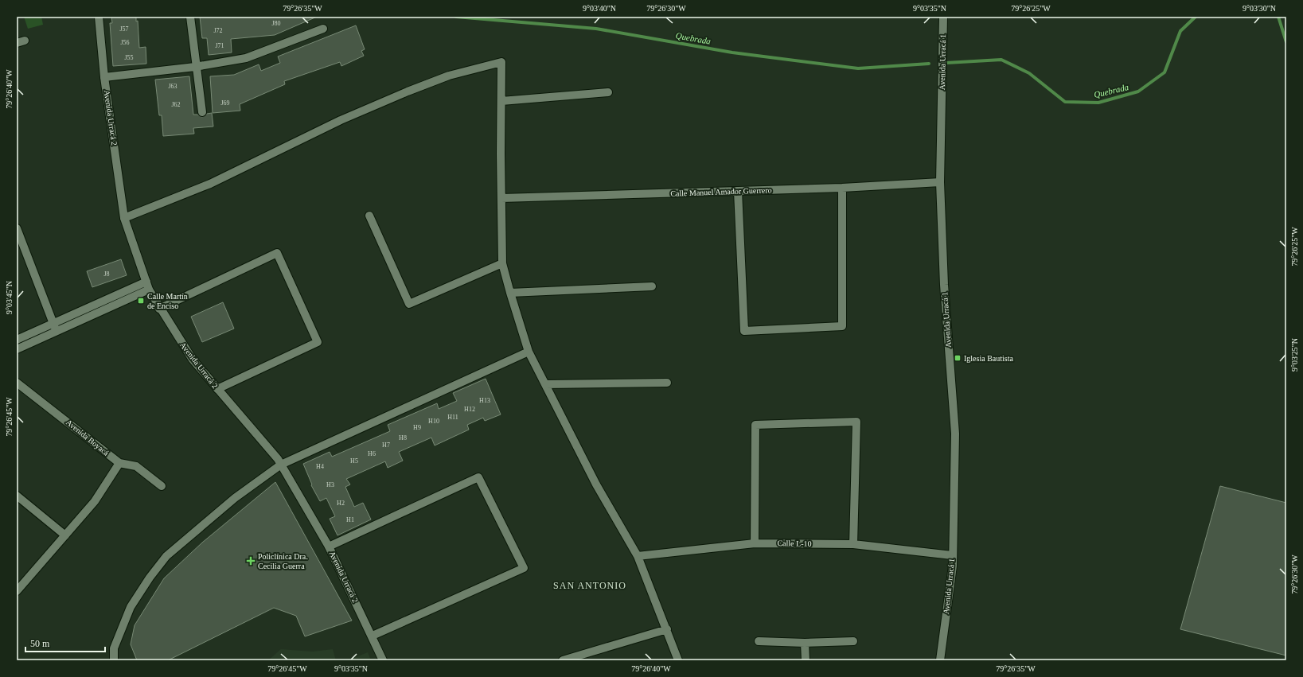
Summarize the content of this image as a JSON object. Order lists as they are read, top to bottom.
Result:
{
  "streets": {
    "street": [
      "Avenida Urracá 1",
      "Avenida Urracá 2",
      "Calle Manuel Amador Guerrero",
      "Avenida Boyacá",
      "Calle L-10"
    ]
  },
  "crossings": [
    ["Avenida Urracá 1", "Calle Manuel Amador Guerrero"],
    ["Avenida Urracá 1", "Calle L-10"]
  ],
  "districts": ["SAN ANTONIO"],
  "water": ["Quebrada"],
  "places": {
    "transit": ["Calle Martín de Enciso", "Iglesia Bautista"],
    "health": ["Policlínica Dra. Cecilia Guerra"]
  },
  "house_numbers": [
    "J80",
    "J57",
    "J72",
    "J56",
    "J71",
    "J55",
    "J63",
    "J69",
    "J62",
    "J8",
    "H13",
    "H12",
    "H11",
    "H10",
    "H9",
    "H8",
    "H7",
    "H6",
    "H5",
    "H4",
    "H3",
    "H2",
    "H1"
  ],
  "scale_bar": "50 m",
  "coordinates": [
    "79°26'35\"W",
    "9°03'40\"N",
    "79°26'30\"W",
    "9°03'35\"N",
    "79°26'25\"W",
    "9°03'30\"N",
    "79°26'40\"W",
    "9°03'45\"N",
    "9°03'25\"N",
    "79°26'45\"W"
  ]
}
